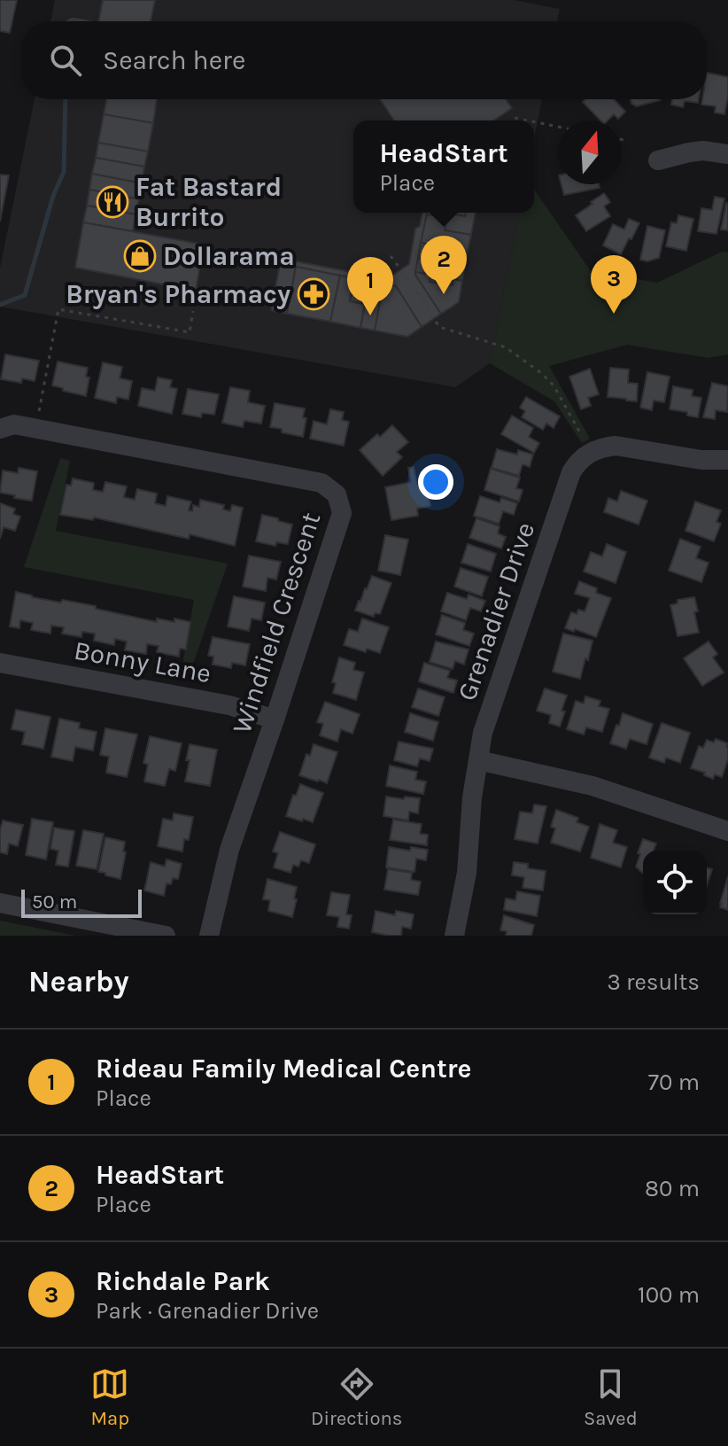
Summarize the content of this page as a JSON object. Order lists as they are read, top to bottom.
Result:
{
  "streets": {
    "street": ["Grenadier Drive", "Windfield Crescent", "Bonny Lane"]
  },
  "crossings": [
    ["Windfield Crescent", "Bonny Lane"]
  ],
  "places": {
    "restaurant": ["Fat Bastard Burrito"],
    "shop": ["Dollarama"],
    "pharmacy": ["Bryan's Pharmacy"]
  },
  "scale_bar": "50 m",
  "north": "top",
  "page": {
    "search": "Search here",
    "popup": ["HeadStart", "Place"],
    "pins": ["2", "3", "1"],
    "scale": "50 m",
    "heading": ["Nearby", "3 results"],
    "list": [
      {
        "mark": "1",
        "name": "Rideau Family Medical Centre",
        "note": "Place",
        "value": "70 m"
      },
      {
        "mark": "2",
        "name": "HeadStart",
        "note": "Place",
        "value": "80 m"
      },
      {
        "mark": "3",
        "name": "Richdale Park",
        "note": "Park · Grenadier Drive",
        "value": "100 m"
      }
    ],
    "nav": ["Map", "Directions", "Saved"]
  }
}
